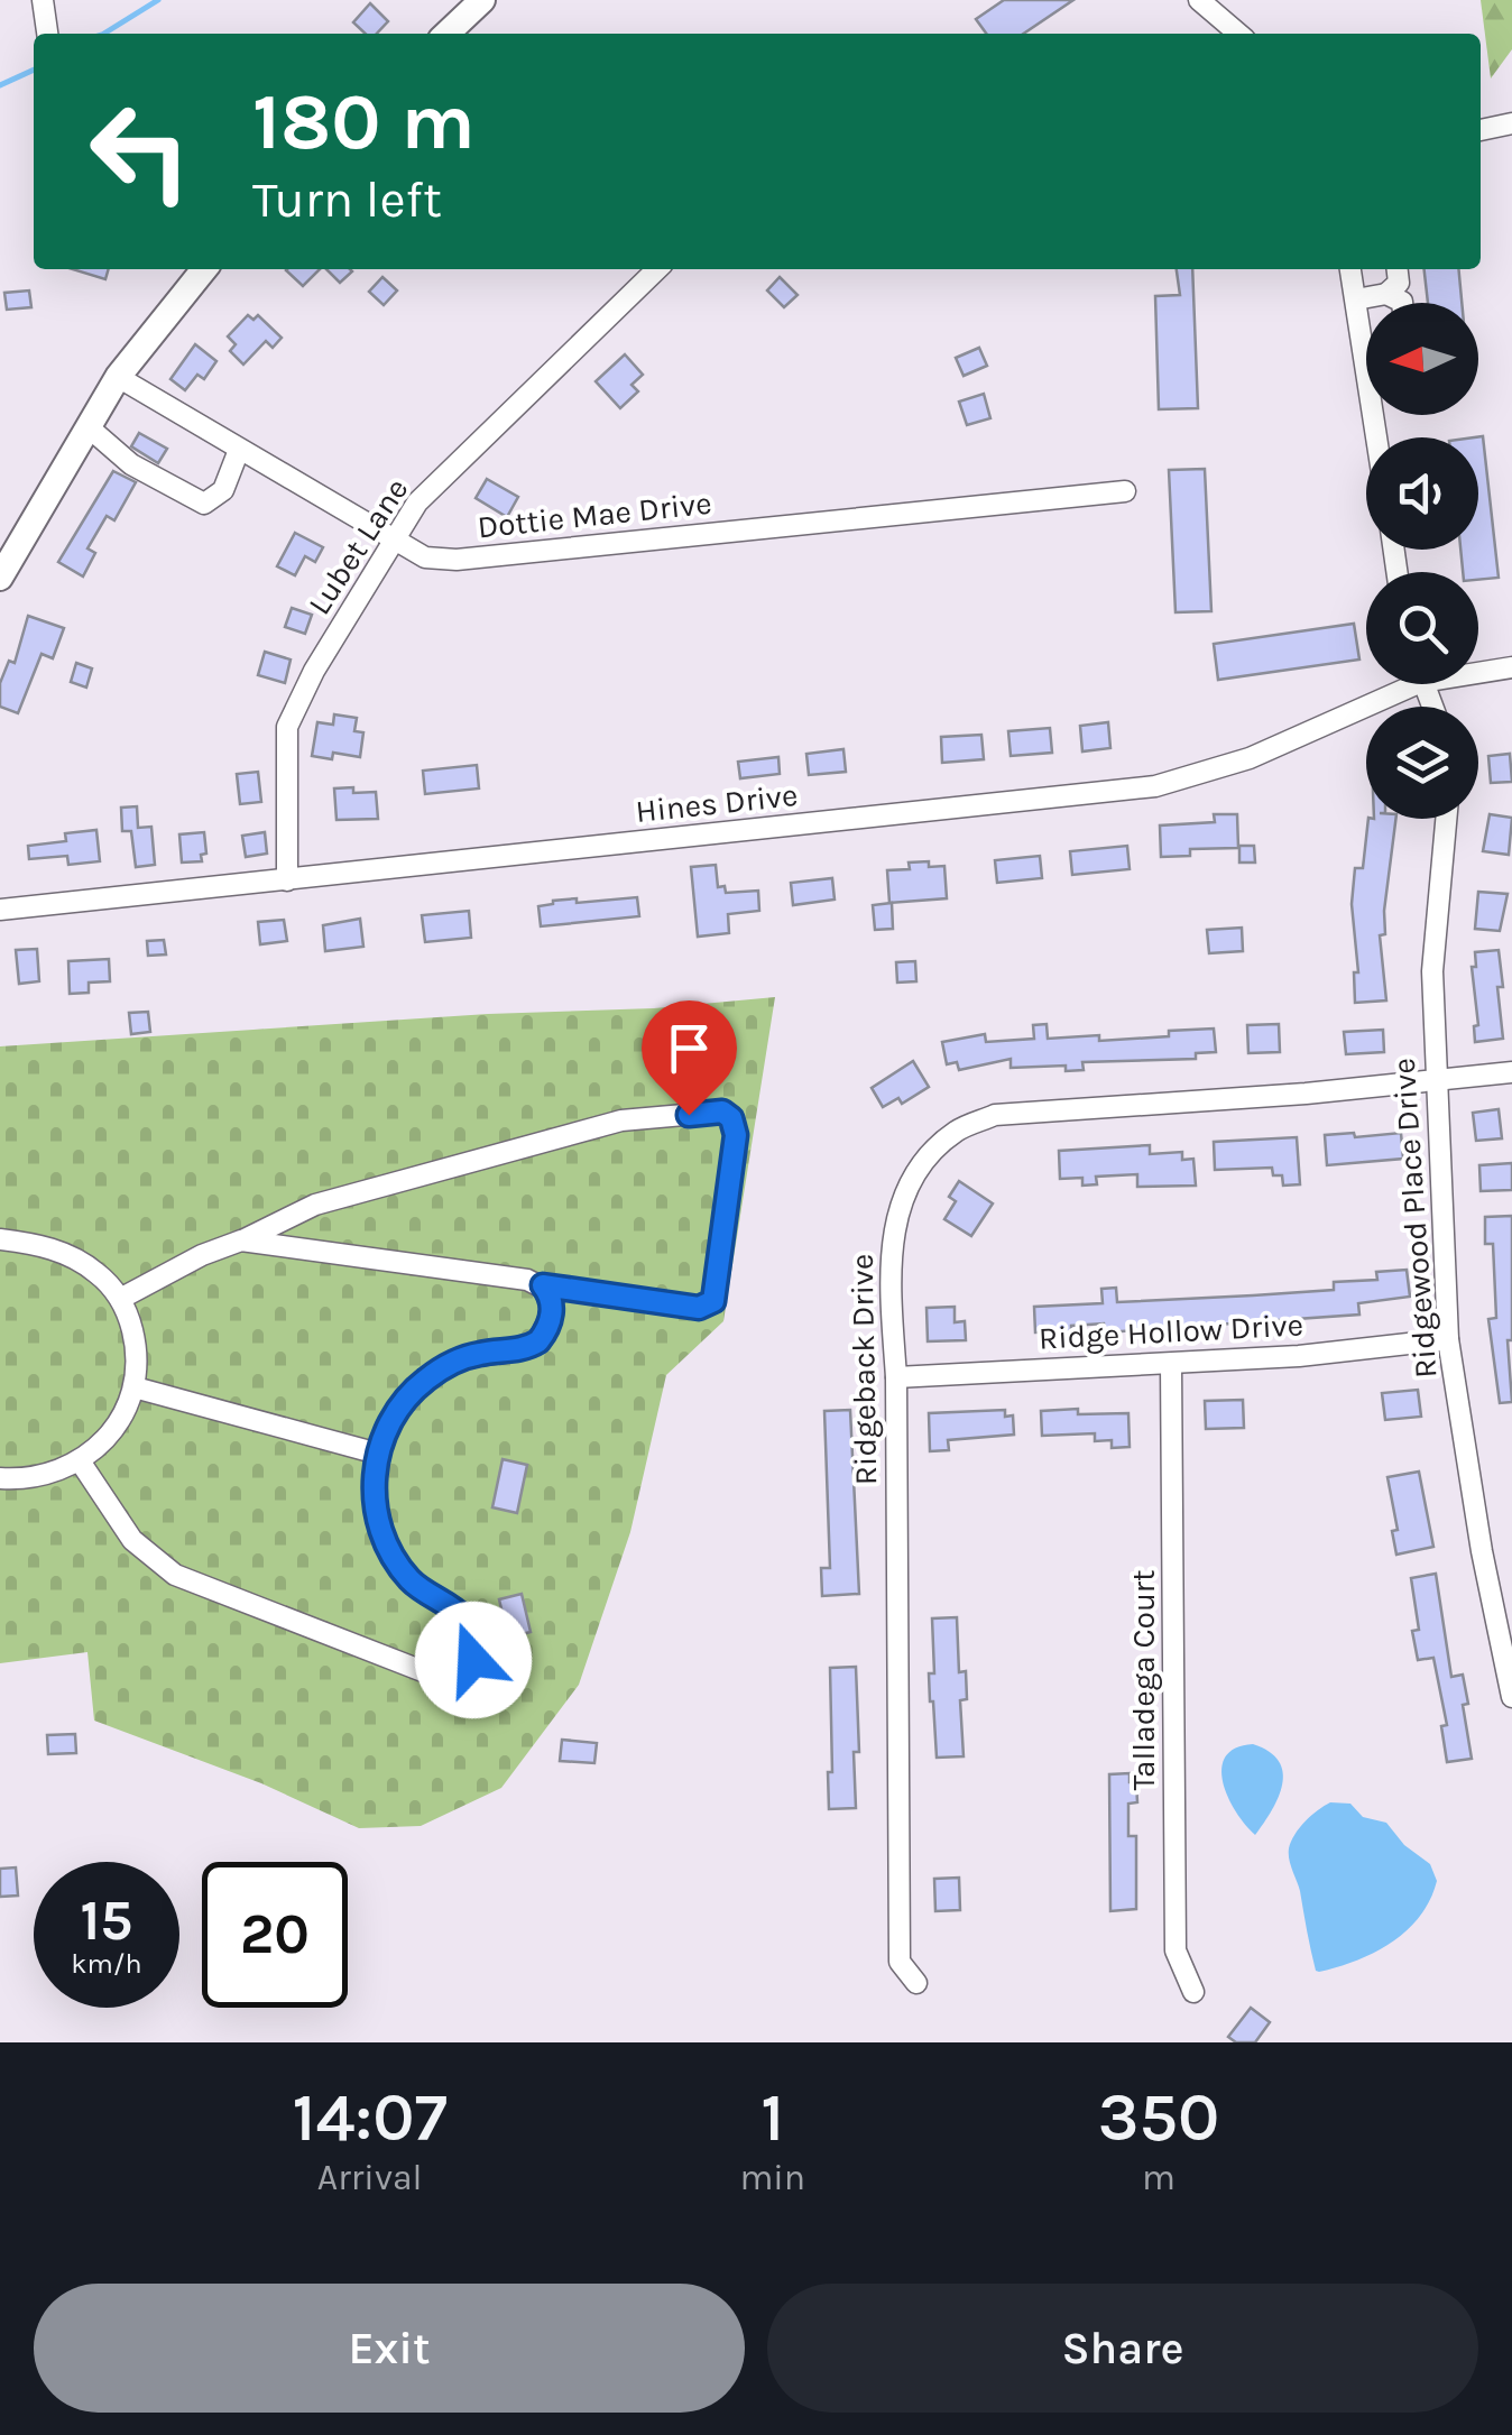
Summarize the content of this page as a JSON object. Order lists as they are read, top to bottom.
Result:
{
  "streets": {
    "street": [
      "Dottie Mae Drive",
      "Lubet Lane",
      "Hines Drive",
      "Ridgewood Place Drive",
      "Ridge Hollow Drive",
      "Ridgeback Drive",
      "Talladega Court"
    ]
  },
  "crossings": [
    ["Dottie Mae Drive", "Lubet Lane"],
    ["Lubet Lane", "Hines Drive"],
    ["Ridgewood Place Drive", "Ridge Hollow Drive"],
    ["Ridgewood Place Drive", "Ridgeback Drive"],
    ["Ridge Hollow Drive", "Ridgeback Drive"],
    ["Ridge Hollow Drive", "Talladega Court"]
  ],
  "north": "left",
  "page": {
    "turn": ["180 m", "Turn left"],
    "speed": "15 km/h",
    "limit": "20",
    "eta": [
      "14:07",
      "Arrival",
      "1",
      "min",
      "350",
      "m"
    ],
    "buttons": ["Exit", "Share"]
  }
}
